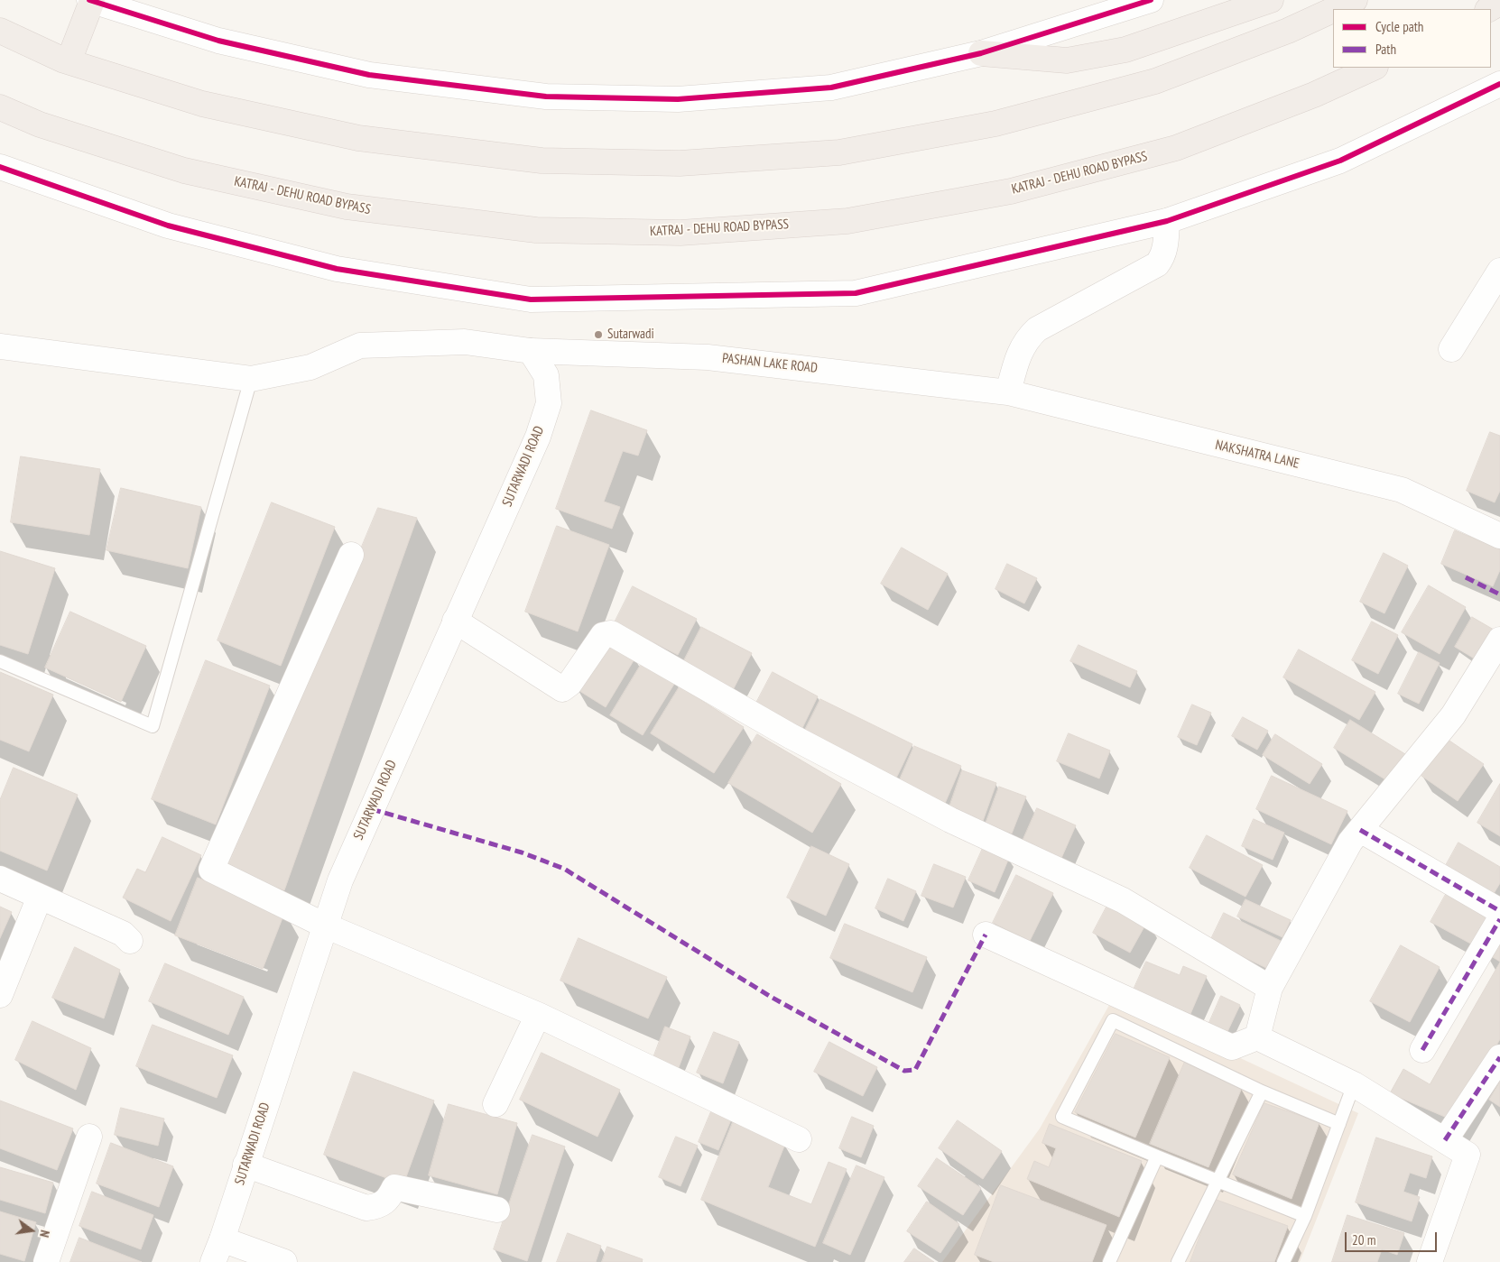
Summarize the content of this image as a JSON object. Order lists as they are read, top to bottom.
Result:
{
  "streets": {
    "highway": ["KATRAJ - DEHU ROAD BYPASS"],
    "street": ["PASHAN LAKE ROAD", "NAKSHATRA LANE", "SUTARWADI ROAD"]
  },
  "crossings": [
    ["PASHAN LAKE ROAD", "NAKSHATRA LANE"],
    ["PASHAN LAKE ROAD", "SUTARWADI ROAD"]
  ],
  "places": ["Sutarwadi"],
  "legend": ["Cycle path", "Path"],
  "scale_bar": "20 m",
  "north": "right"
}
